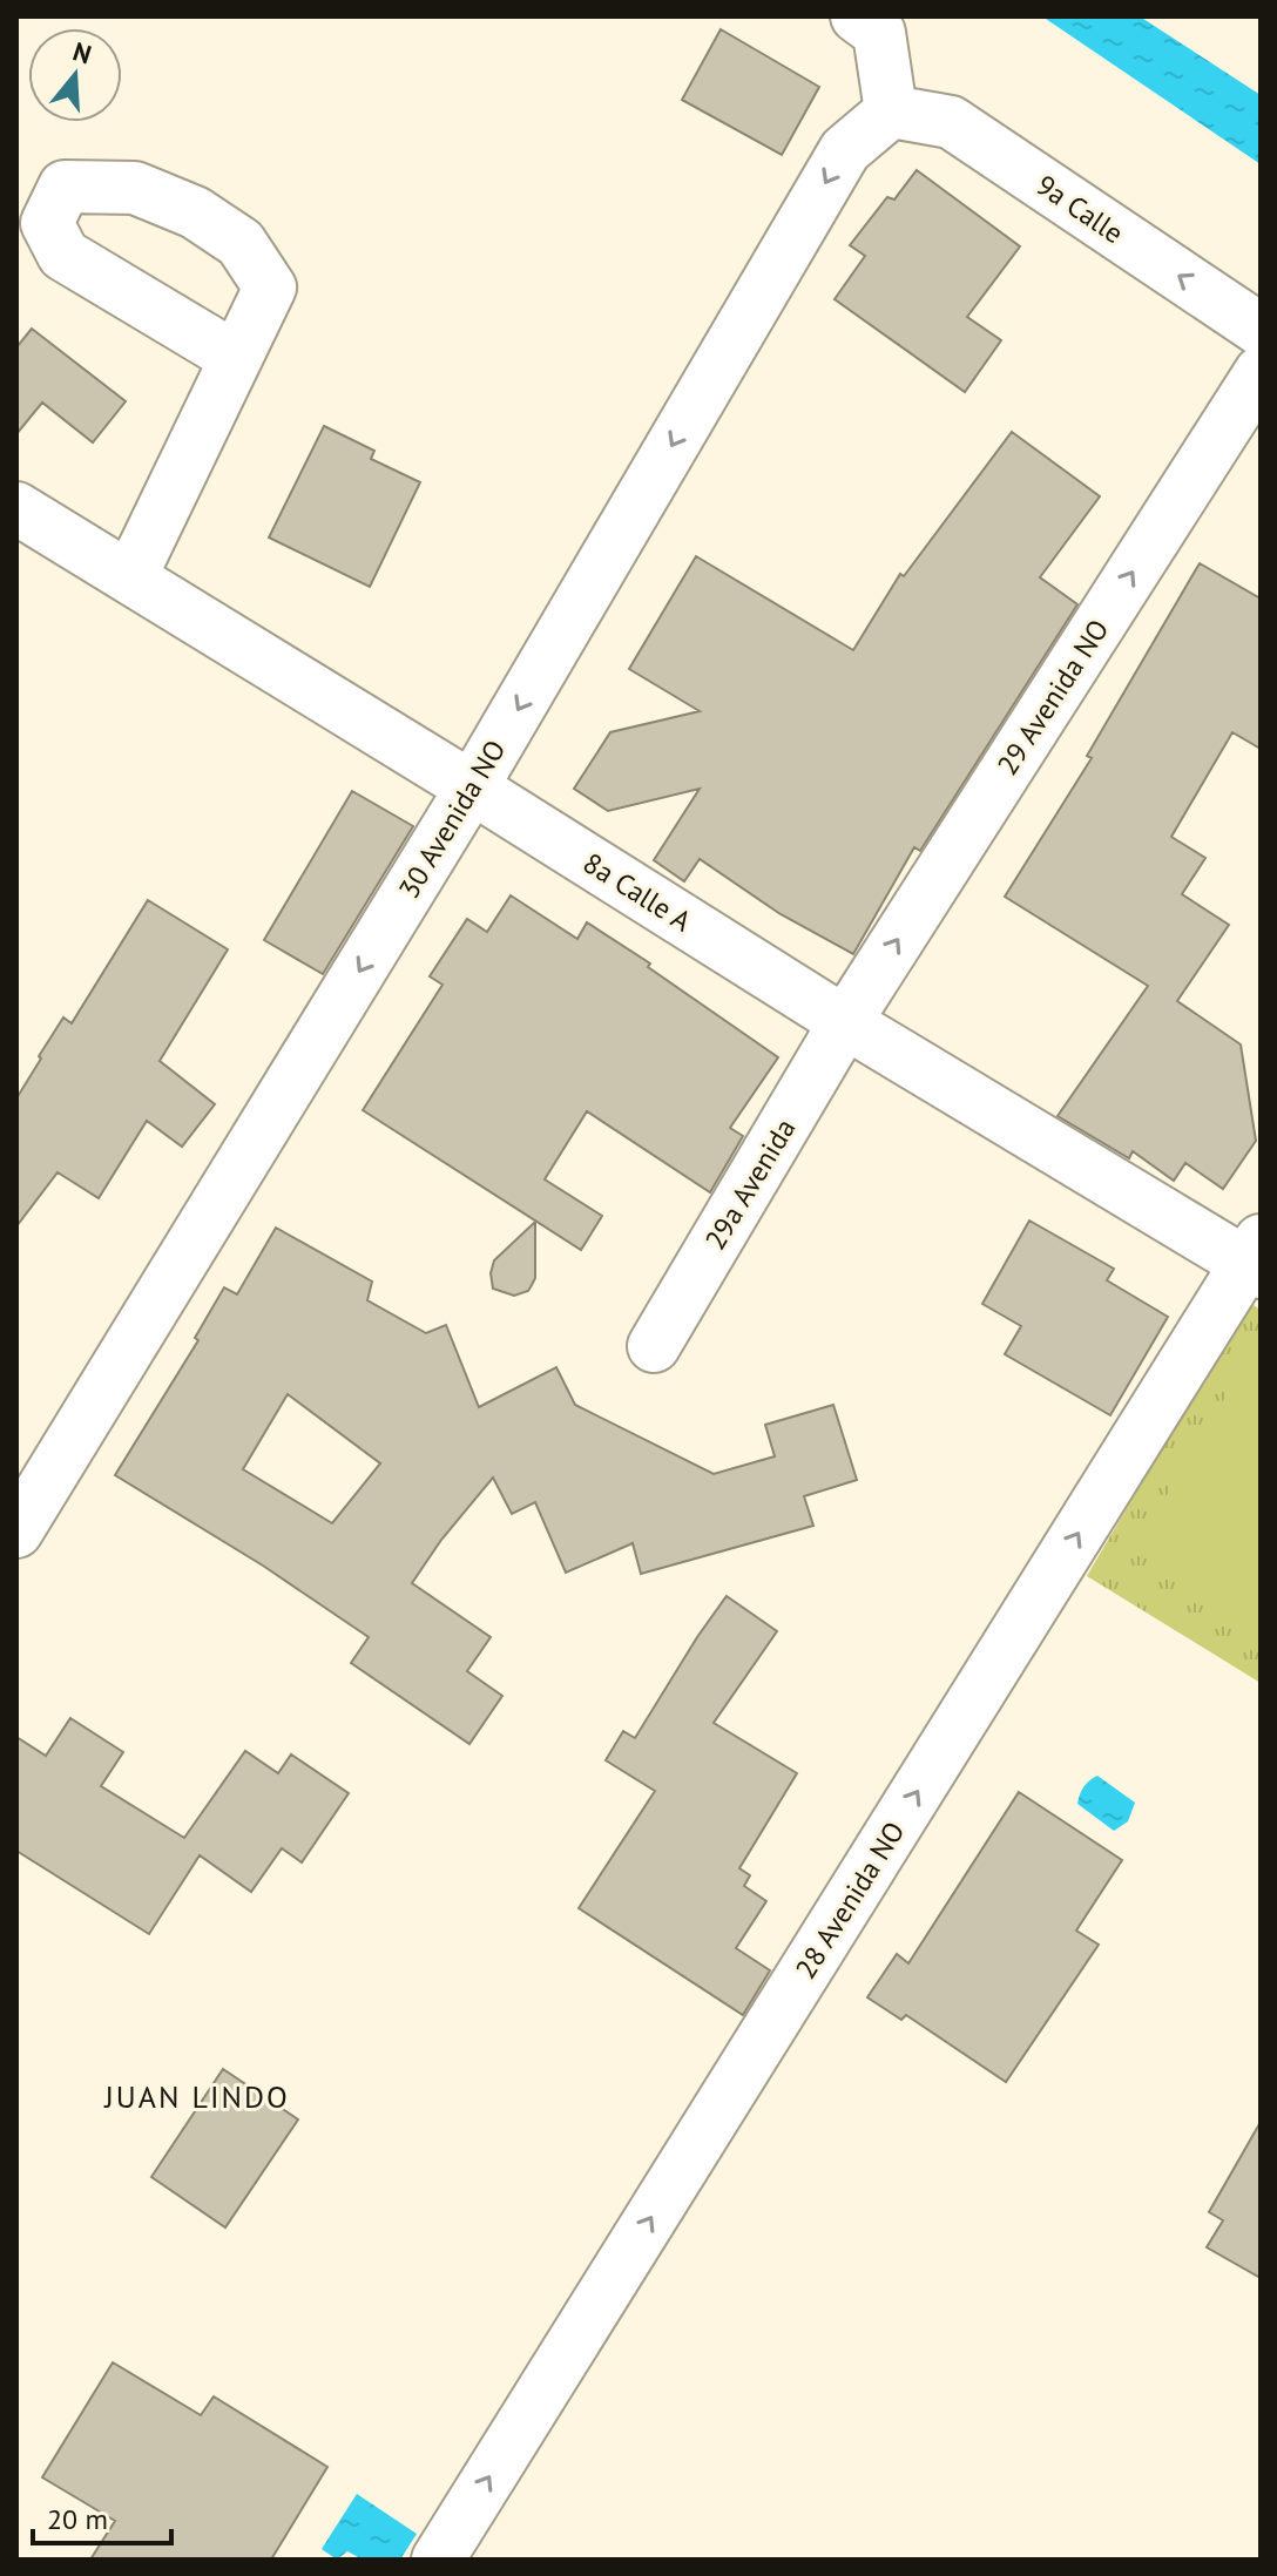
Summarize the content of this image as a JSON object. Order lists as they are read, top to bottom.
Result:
{
  "streets": {
    "street": [
      "9a Calle",
      "29 Avenida NO",
      "30 Avenida NO",
      "8a Calle A",
      "29a Avenida",
      "28 Avenida NO"
    ]
  },
  "crossings": [
    ["9a Calle", "30 Avenida NO"],
    ["29 Avenida NO", "8a Calle A"],
    ["29 Avenida NO", "29a Avenida"],
    ["30 Avenida NO", "8a Calle A"],
    ["8a Calle A", "29a Avenida"],
    ["8a Calle A", "28 Avenida NO"]
  ],
  "one_way": [
    "9a Calle",
    "29 Avenida NO",
    "30 Avenida NO",
    "28 Avenida NO"
  ],
  "districts": ["JUAN LINDO"],
  "scale_bar": "20 m",
  "north": "top"
}
